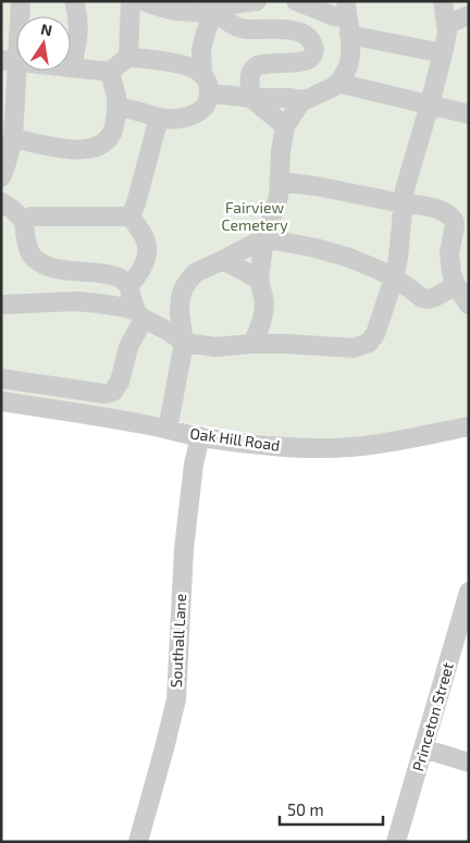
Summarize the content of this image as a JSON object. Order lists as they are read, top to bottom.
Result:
{
  "streets": {
    "street": ["Oak Hill Road", "Southall Lane", "Princeton Street"]
  },
  "crossings": [
    ["Oak Hill Road", "Southall Lane"]
  ],
  "parks": ["Fairview Cemetery"],
  "scale_bar": "50 m",
  "north": "top"
}
